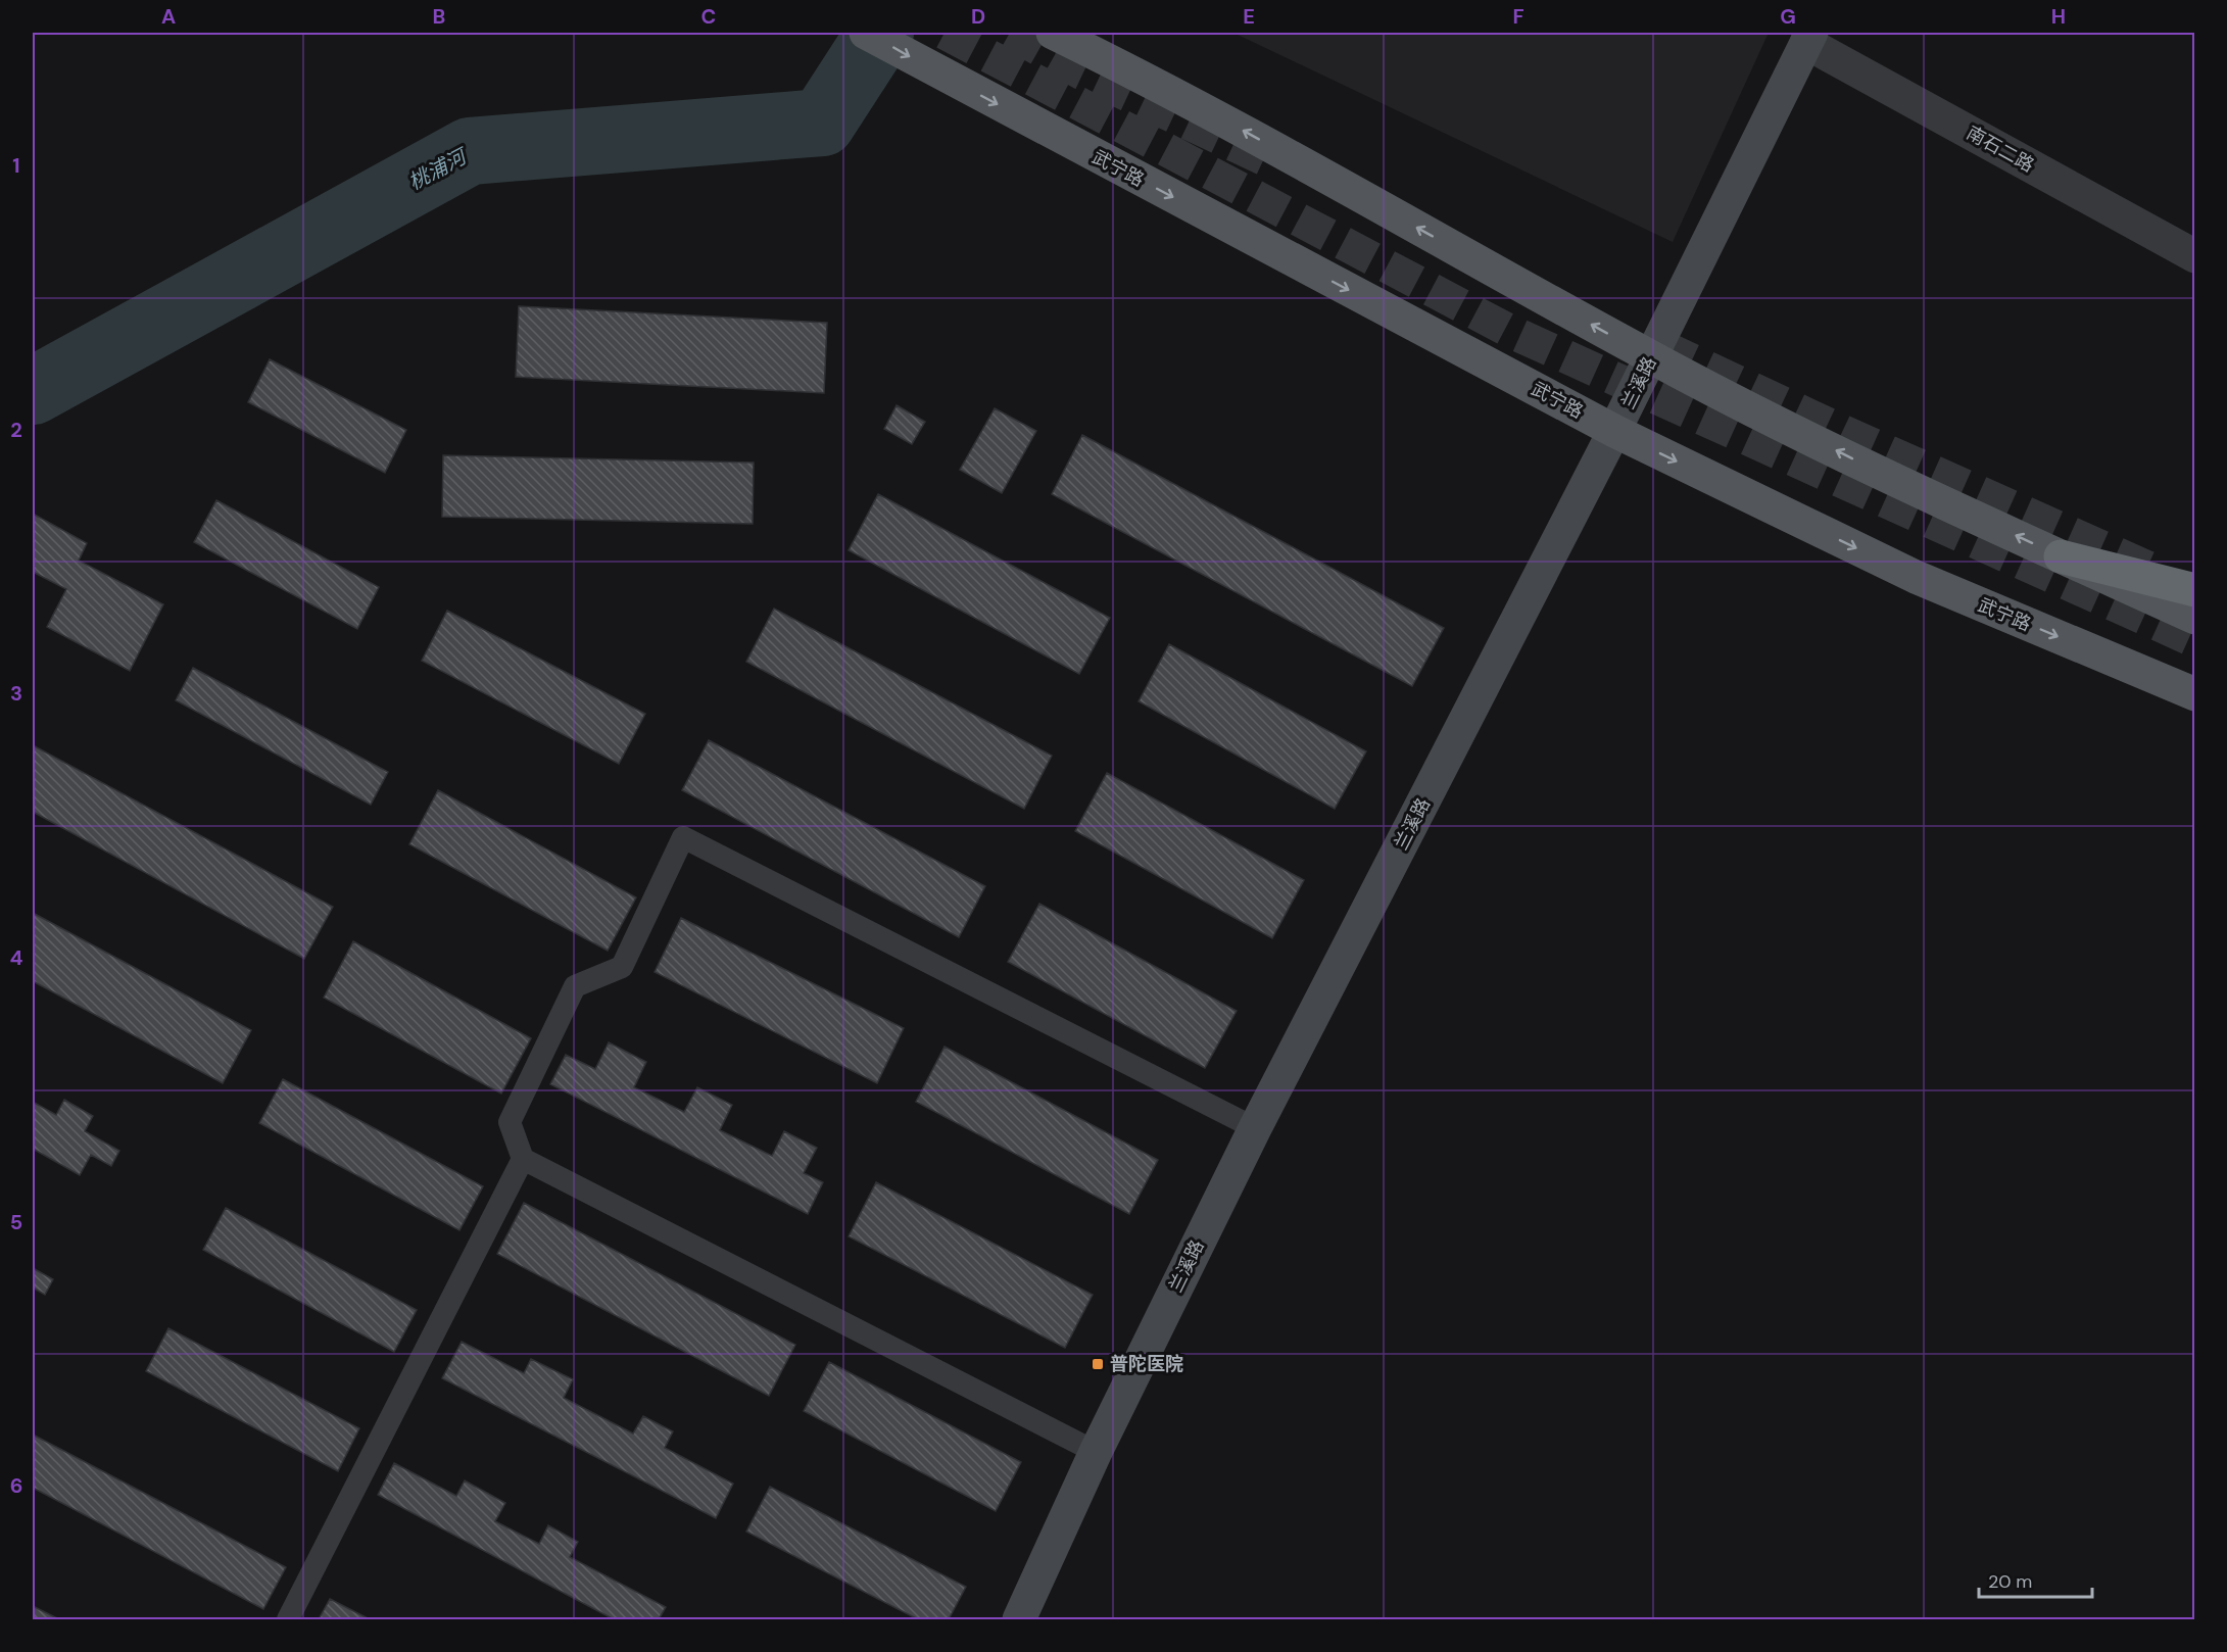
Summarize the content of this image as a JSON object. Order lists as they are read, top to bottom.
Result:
{
  "streets": {
    "main road": ["武宁路"],
    "street": ["南石二路", "兰溪路"]
  },
  "crossings": [
    ["南石二路", "兰溪路"],
    ["武宁路", "兰溪路"]
  ],
  "water": ["桃浦河"],
  "places": {
    "transit": ["普陀医院"]
  },
  "scale_bar": "20 m",
  "grid": {
    "columns": [
      "A",
      "B",
      "C",
      "D",
      "E",
      "F",
      "G",
      "H"
    ],
    "rows": [
      "1",
      "2",
      "3",
      "4",
      "5",
      "6"
    ]
  }
}
